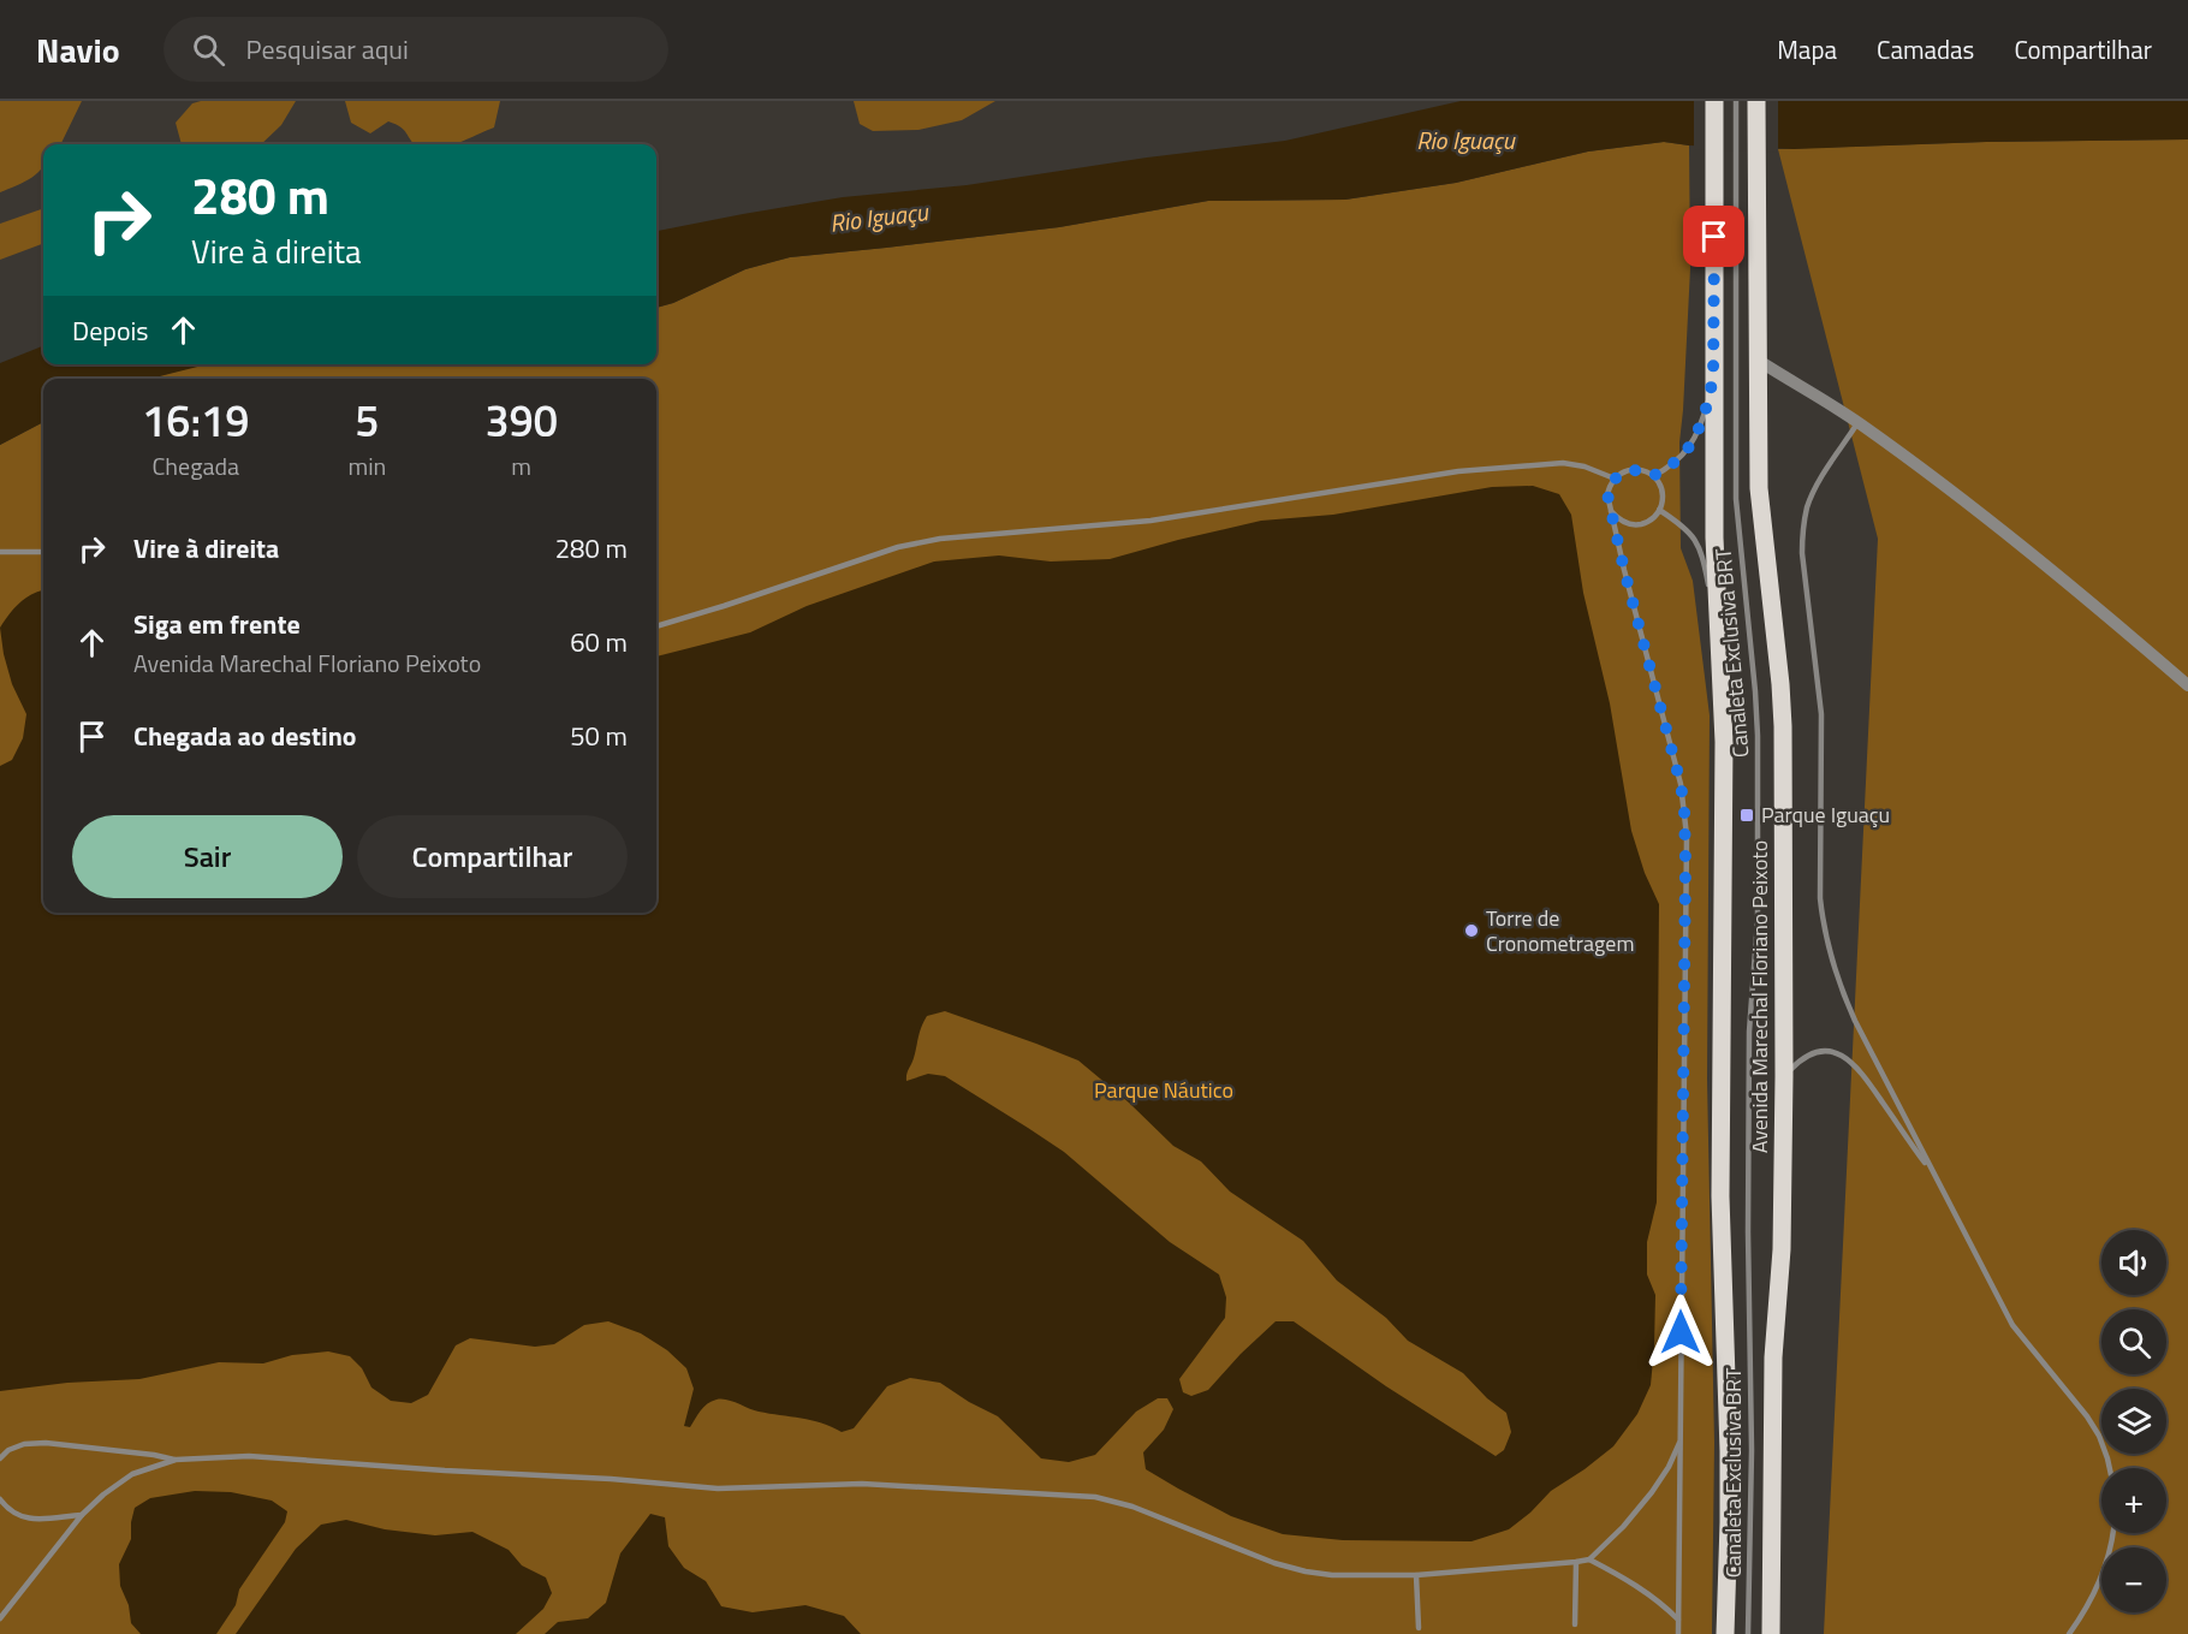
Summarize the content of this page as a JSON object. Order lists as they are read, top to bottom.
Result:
{
  "streets": {
    "main road": ["Avenida Marechal Floriano Peixoto"],
    "lane": ["Canaleta Exclusiva BRT"]
  },
  "water": ["Rio Iguaçu"],
  "parks": ["Parque Náutico"],
  "places": {
    "transit": ["Parque Iguaçu"],
    "other": ["Torre de Cronometragem"]
  },
  "page": {
    "header": "Navio",
    "search": "Pesquisar aqui",
    "nav": ["Mapa", "Camadas", "Compartilhar"],
    "turn": ["280 m", "Vire à direita"],
    "then": "Depois",
    "eta": [
      "16:19",
      "Chegada",
      "5",
      "min",
      "390",
      "m"
    ],
    "list": [
      {
        "name": "Vire à direita",
        "value": "280 m"
      },
      {
        "name": "Siga em frente",
        "note": "Avenida Marechal Floriano Peixoto",
        "value": "60 m"
      },
      {
        "name": "Chegada ao destino",
        "value": "50 m"
      }
    ],
    "buttons": ["Sair", "Compartilhar"],
    "map_buttons": ["+", "−"]
  }
}
